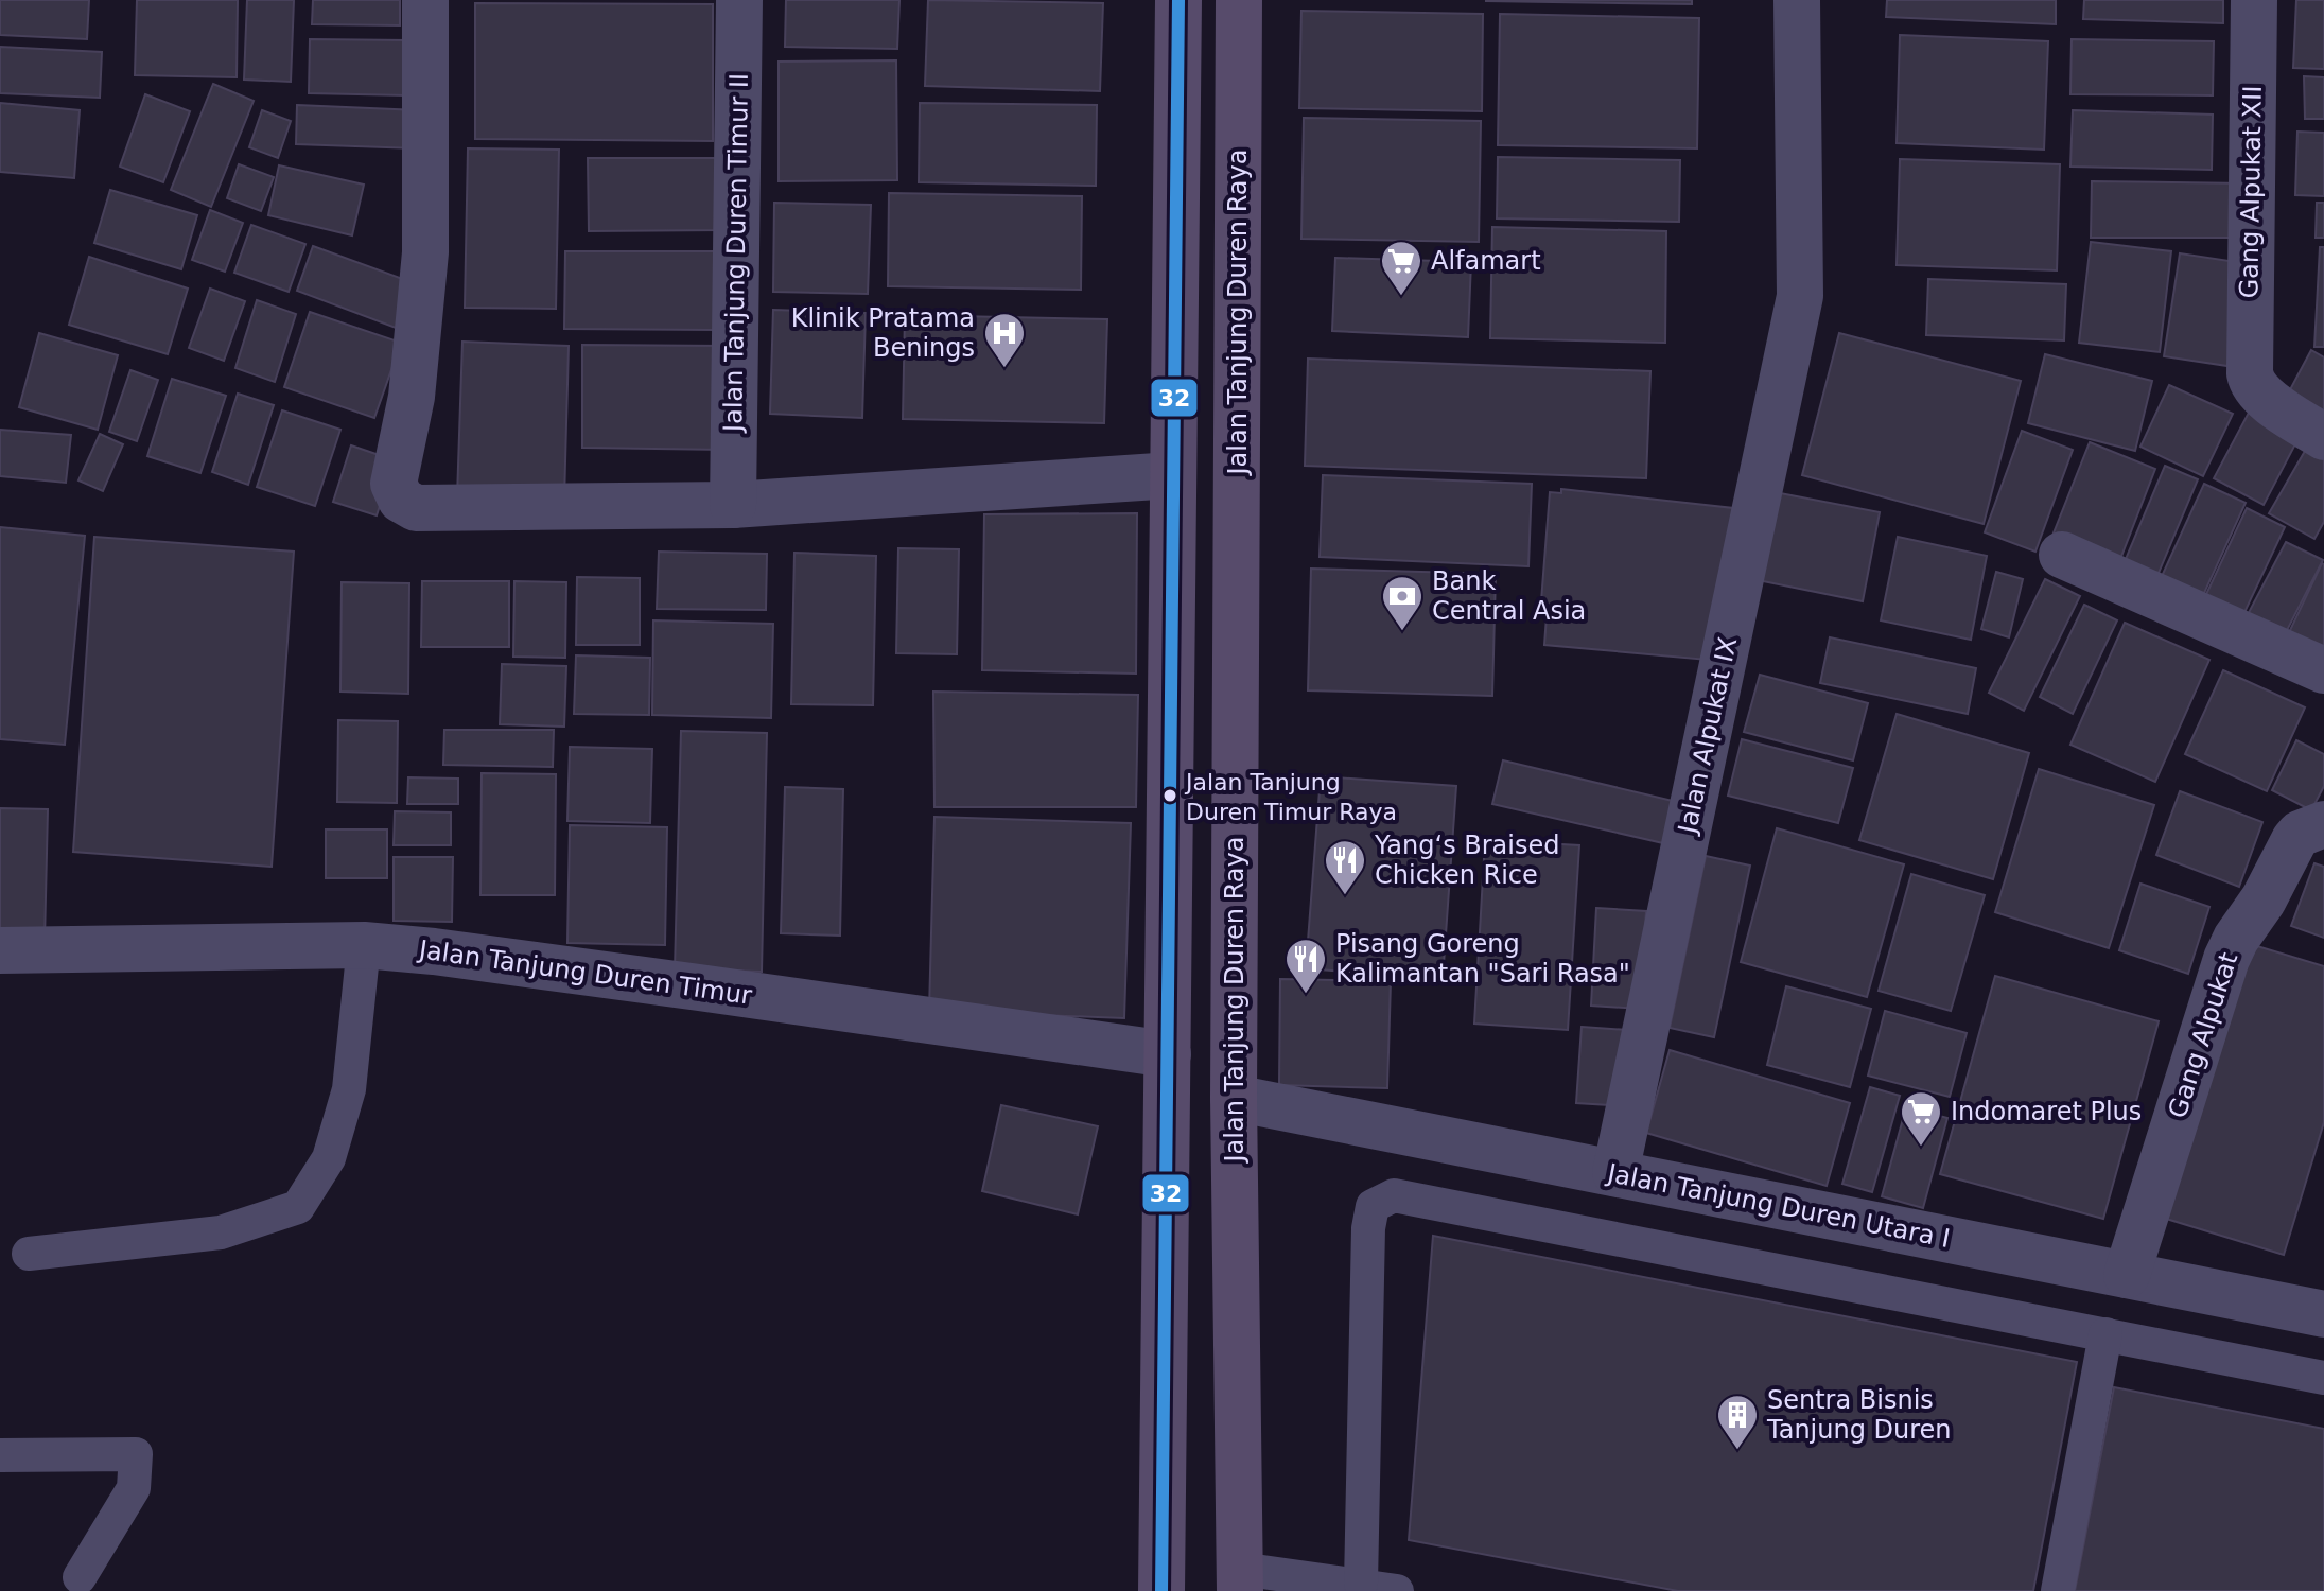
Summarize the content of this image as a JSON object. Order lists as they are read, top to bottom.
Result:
{
  "streets": {
    "main road": ["Jalan Tanjung Duren Raya"],
    "street": [
      "Gang Alpukat XII",
      "Jalan Tanjung Duren Timur II",
      "Jalan Alpukat IX",
      "Jalan Tanjung Duren Timur",
      "Gang Alpukat",
      "Jalan Tanjung Duren Utara I"
    ]
  },
  "crossings": [
    ["Jalan Tanjung Duren Raya", "Jalan Tanjung Duren Utara I"],
    ["Jalan Alpukat IX", "Jalan Tanjung Duren Utara I"],
    ["Gang Alpukat", "Jalan Tanjung Duren Utara I"]
  ],
  "places": {
    "supermarket": ["Alfamart", "Indomaret Plus"],
    "hospital": ["Klinik Pratama Benings"],
    "bank": ["Bank Central Asia"],
    "other": ["Jalan Tanjung Duren Timur Raya"],
    "restaurant": ["Yang‘s Braised Chicken Rice", "Pisang Goreng Kalimantan \"Sari Rasa\""],
    "building": ["Sentra Bisnis Tanjung Duren"]
  },
  "lines": ["transit line 32"]
}
